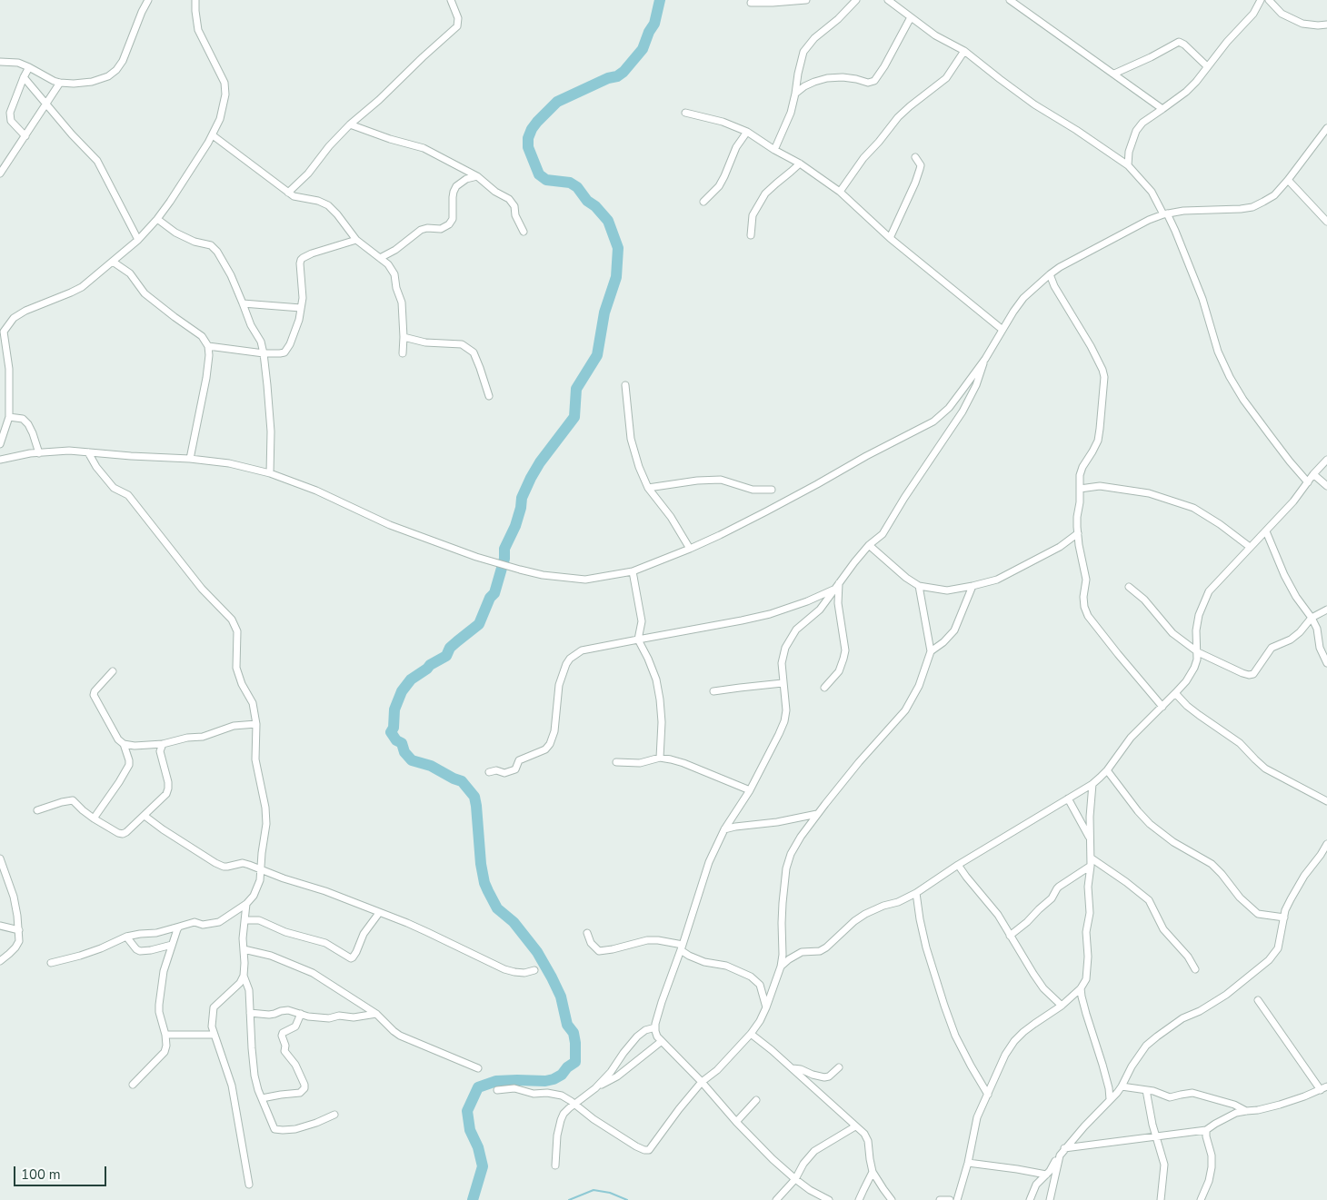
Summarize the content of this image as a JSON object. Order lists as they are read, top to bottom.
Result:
{
  "scale_bar": "100 m"
}
